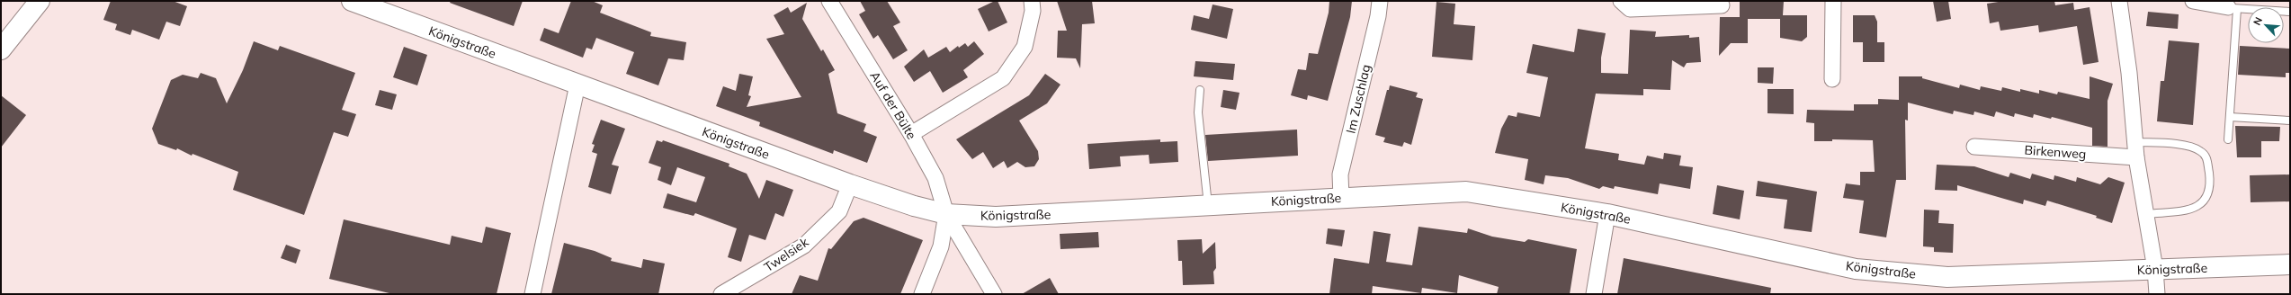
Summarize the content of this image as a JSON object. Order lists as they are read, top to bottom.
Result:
{
  "streets": {
    "main road": ["Königstraße"],
    "street": [
      "Im Zuschlag",
      "Auf der Bülte",
      "Birkenweg",
      "Twelsiek"
    ]
  },
  "crossings": [
    ["Königstraße", "Im Zuschlag"],
    ["Königstraße", "Auf der Bülte"],
    ["Königstraße", "Twelsiek"]
  ],
  "north": "top left"
}
